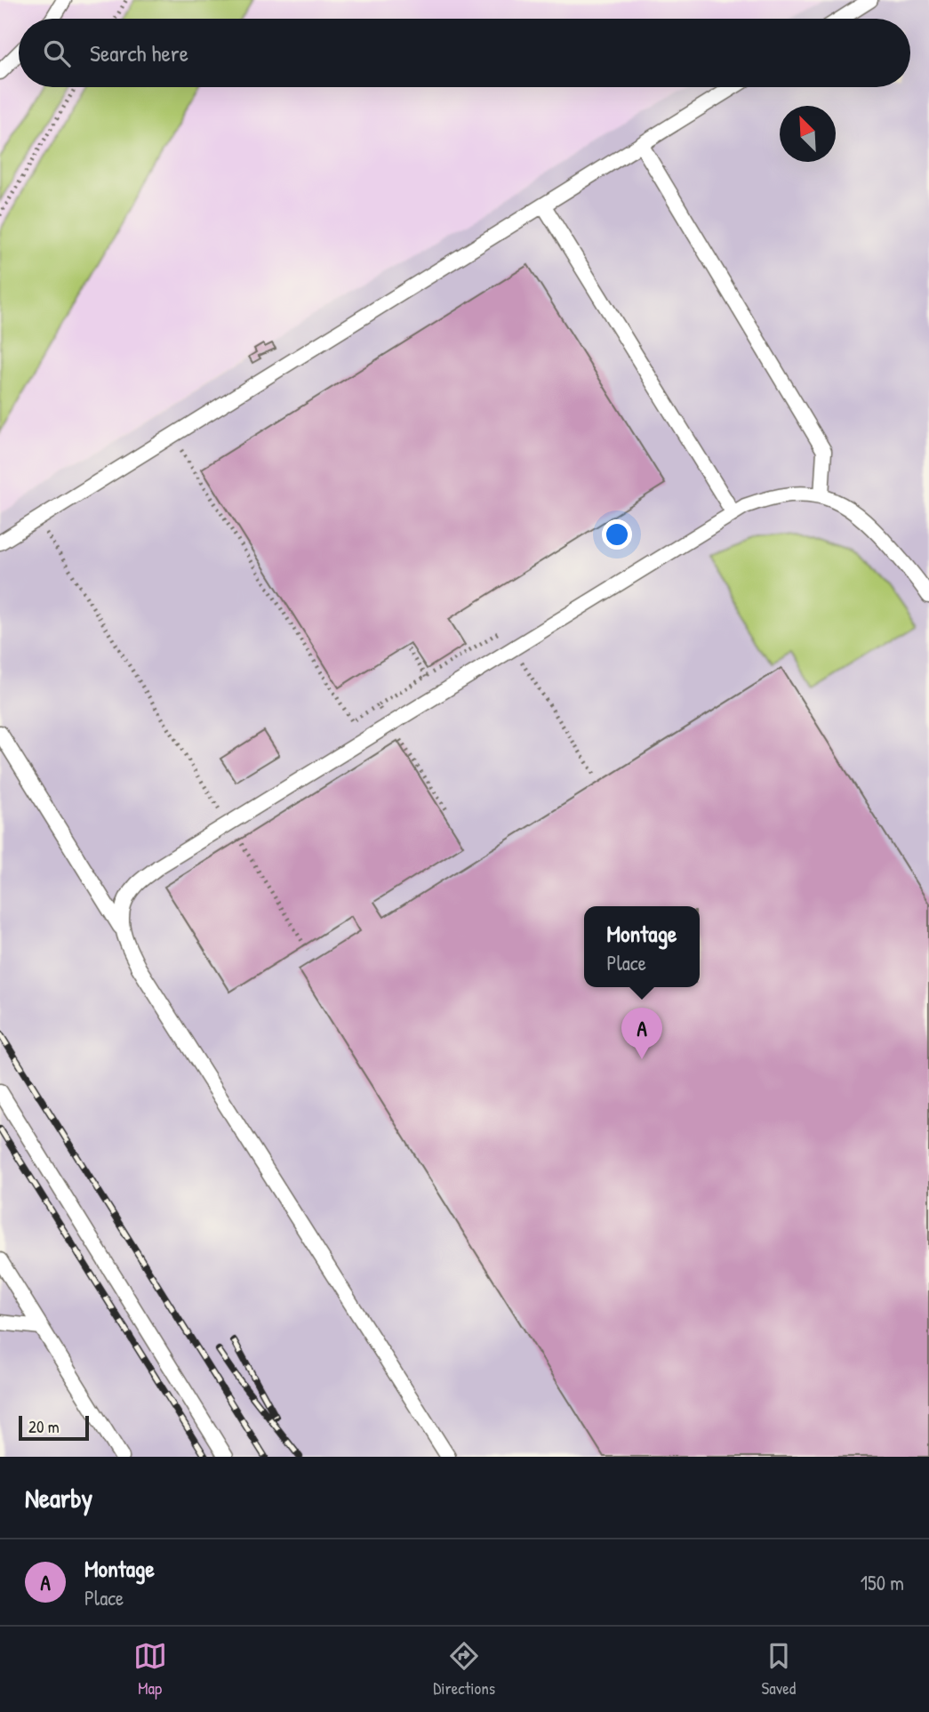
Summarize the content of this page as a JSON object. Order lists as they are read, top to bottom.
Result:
{
  "scale_bar": "20 m",
  "north": "top left",
  "page": {
    "search": "Search here",
    "popup": ["Montage", "Place"],
    "pins": "A",
    "scale": "20 m",
    "heading": "Nearby",
    "list": [
      {
        "mark": "A",
        "name": "Montage",
        "note": "Place",
        "value": "150 m"
      }
    ],
    "nav": ["Map", "Directions", "Saved"]
  }
}
